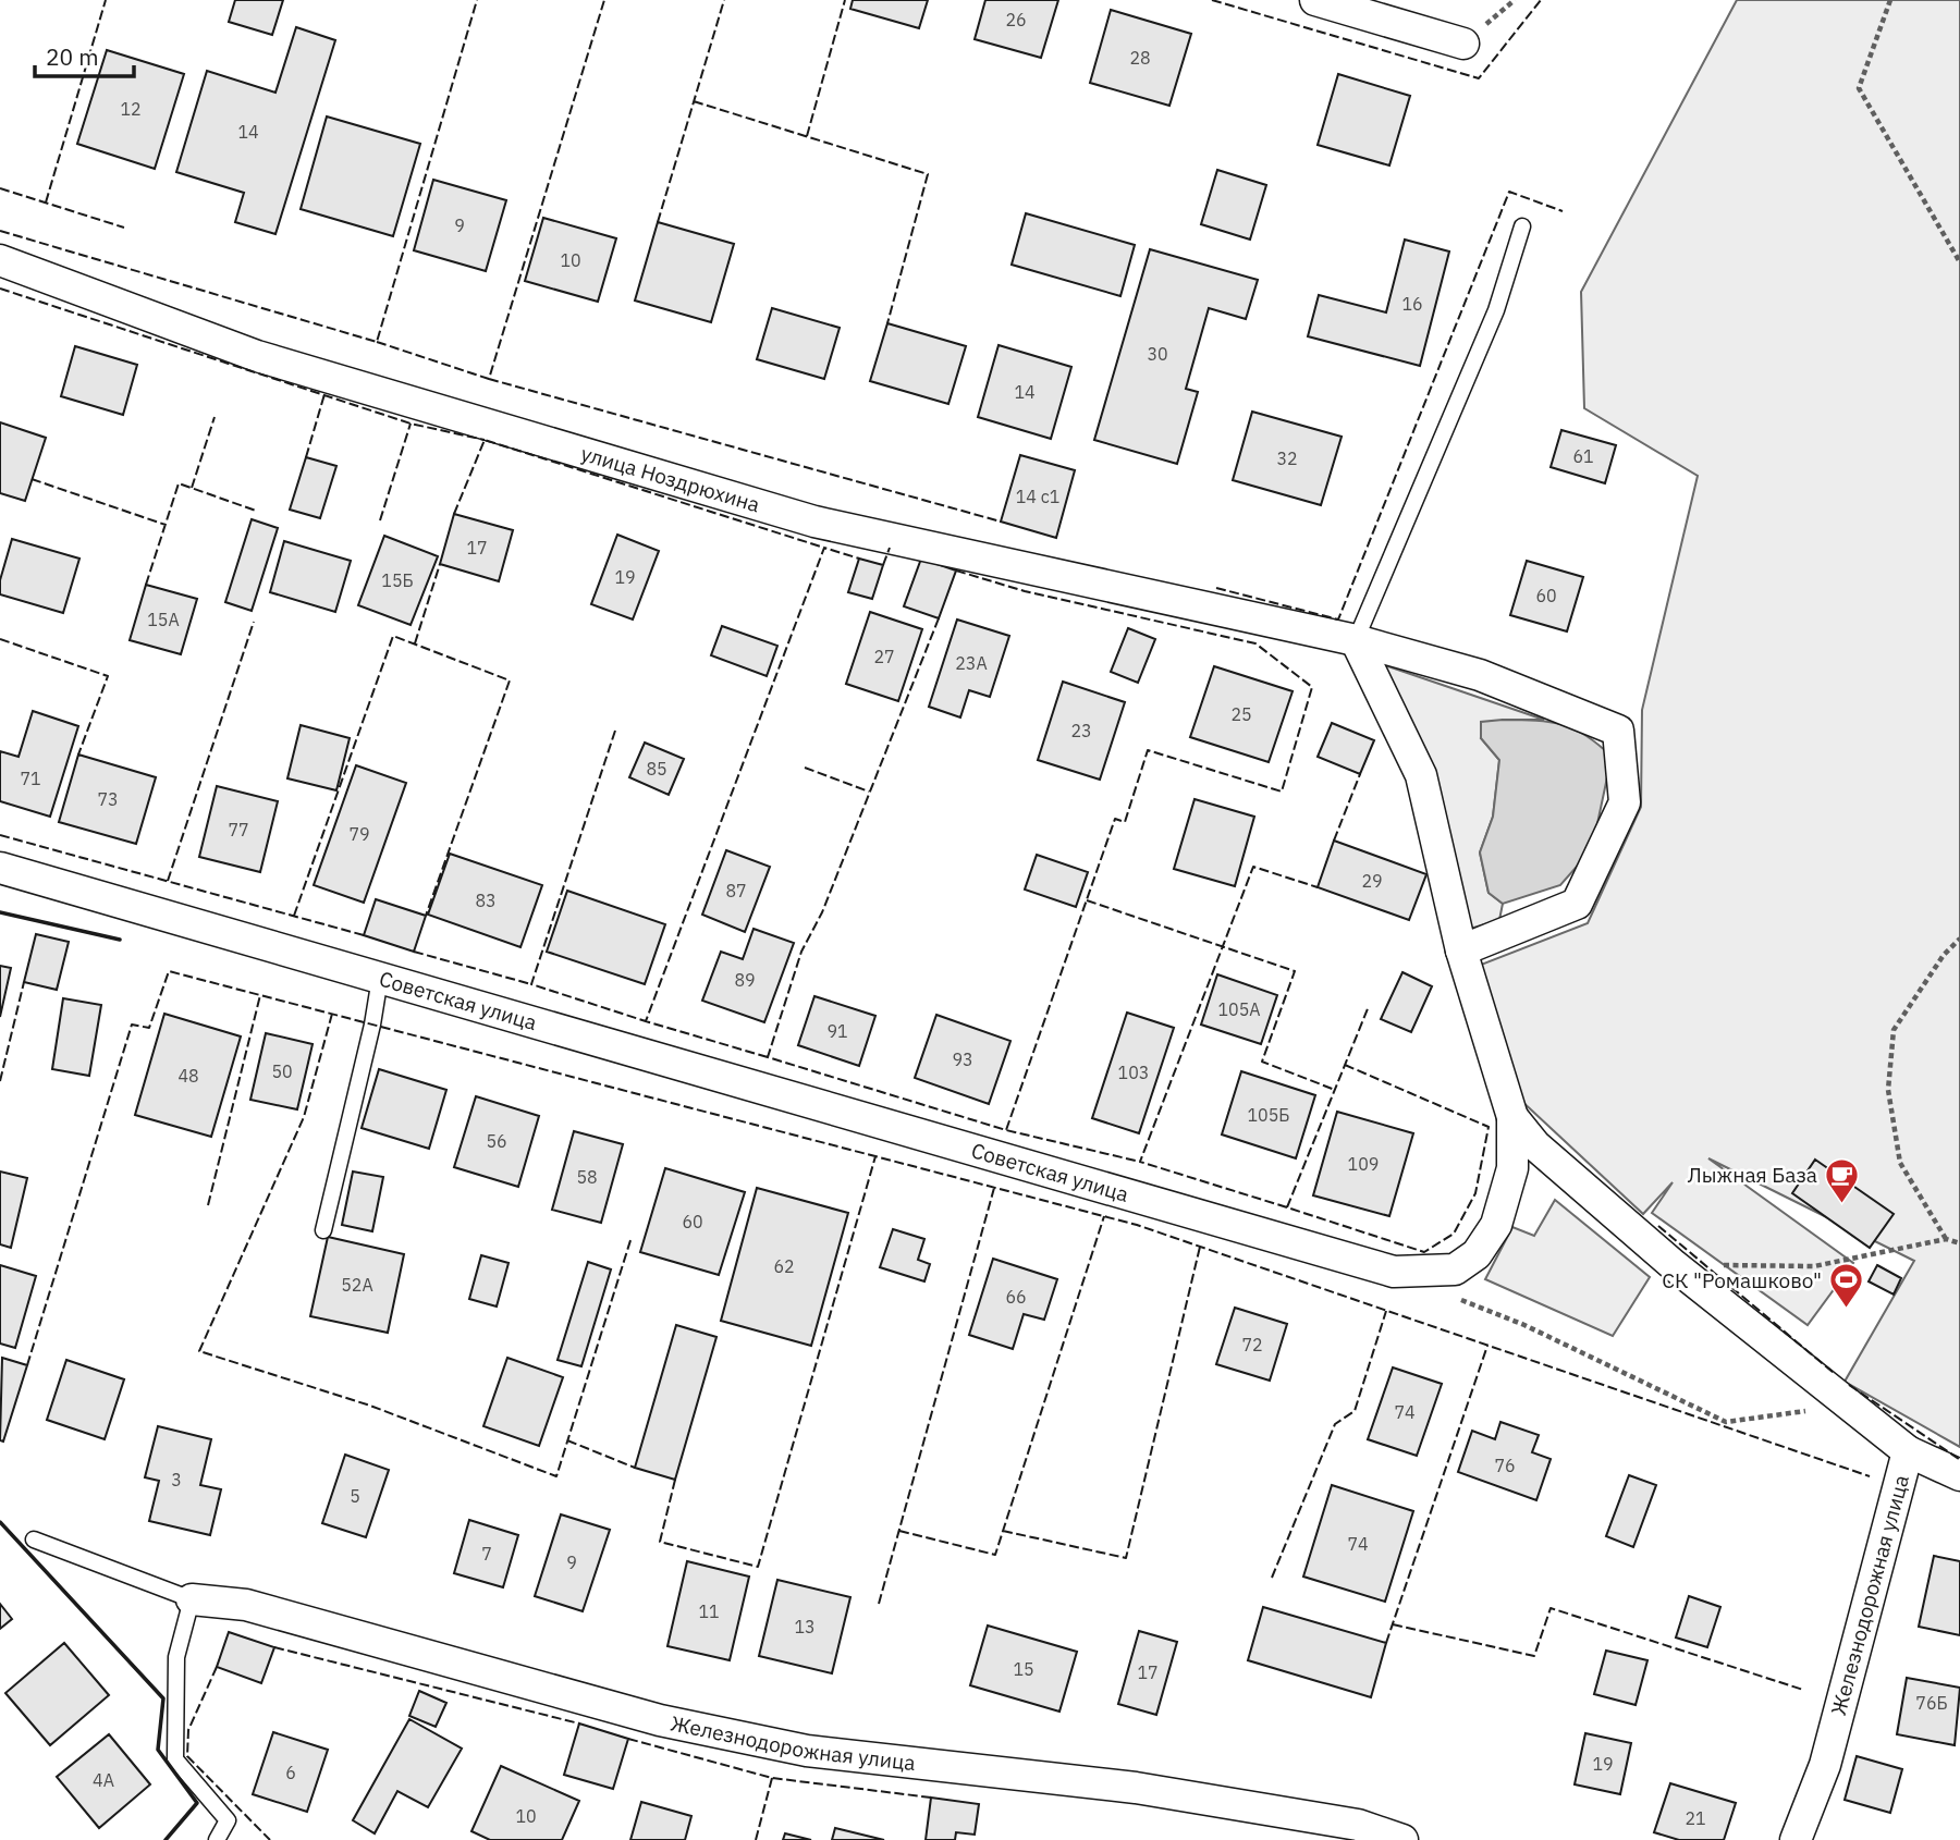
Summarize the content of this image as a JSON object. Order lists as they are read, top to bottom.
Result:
{
  "streets": {
    "street": ["улица Ноздрюхина", "Советская улица", "Железнодорожная улица"]
  },
  "crossings": [
    ["улица Ноздрюхина", "Советская улица"],
    ["Советская улица", "Железнодорожная улица"]
  ],
  "places": {
    "cafe": ["Лыжная База"],
    "sports": ["СК \"Ромашково\""]
  },
  "house_numbers": [
    "26",
    "28",
    "12",
    "14",
    "9",
    "10",
    "16",
    "30",
    "14",
    "61",
    "32",
    "14 с1",
    "17",
    "19",
    "15Б",
    "60",
    "15А",
    "27",
    "23А",
    "25",
    "23",
    "85",
    "71",
    "73",
    "77",
    "79",
    "29",
    "87",
    "83",
    "89",
    "105А",
    "91",
    "93",
    "50",
    "103",
    "48",
    "105Б",
    "56",
    "109",
    "58",
    "60",
    "62",
    "52А",
    "66",
    "72",
    "74",
    "76",
    "3",
    "5",
    "74",
    "7",
    "9",
    "11",
    "13",
    "15",
    "17",
    "76Б",
    "19",
    "6",
    "4А",
    "10",
    "21"
  ],
  "scale_bar": "20 m"
}
